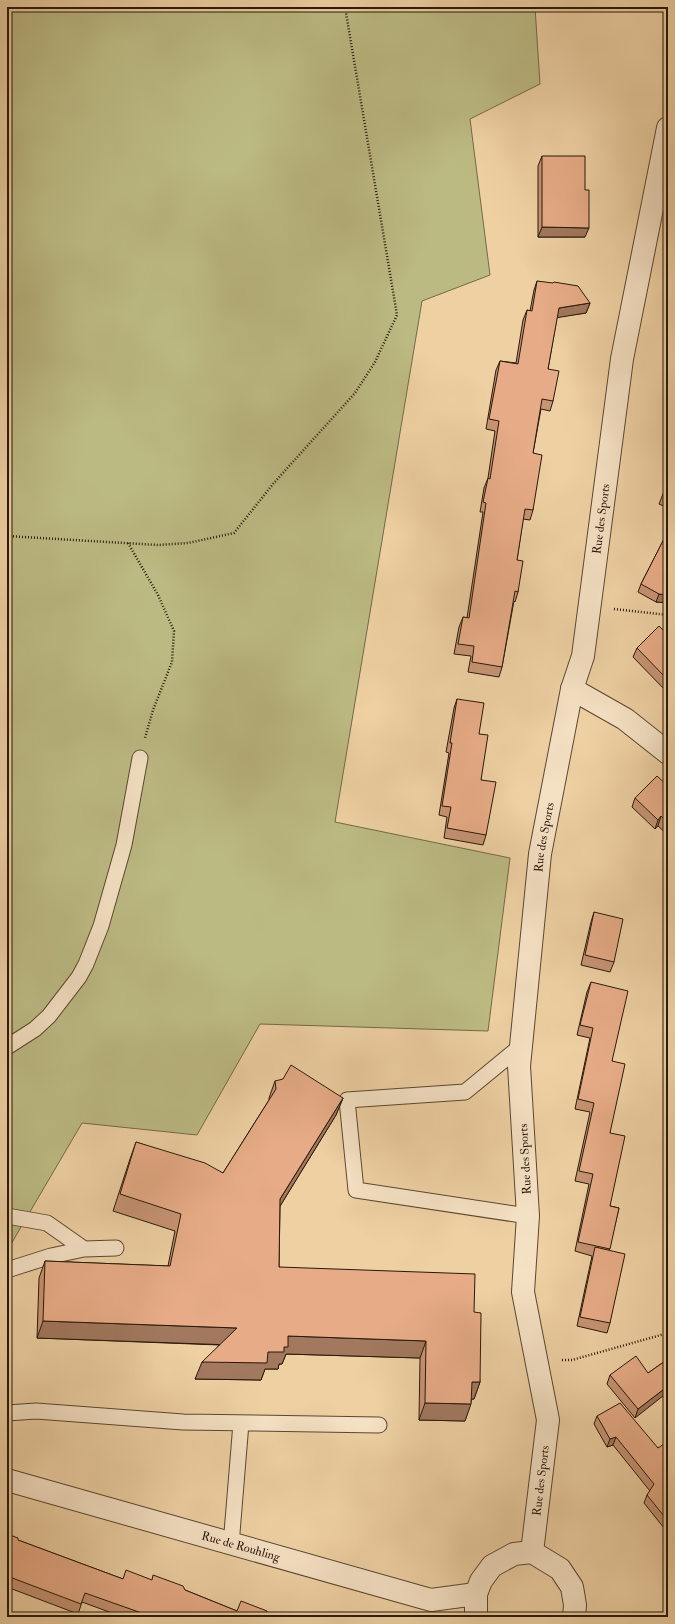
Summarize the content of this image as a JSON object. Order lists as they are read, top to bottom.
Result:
{
  "streets": {
    "street": ["Rue des Sports", "Rue de Rouhling"]
  }
}
